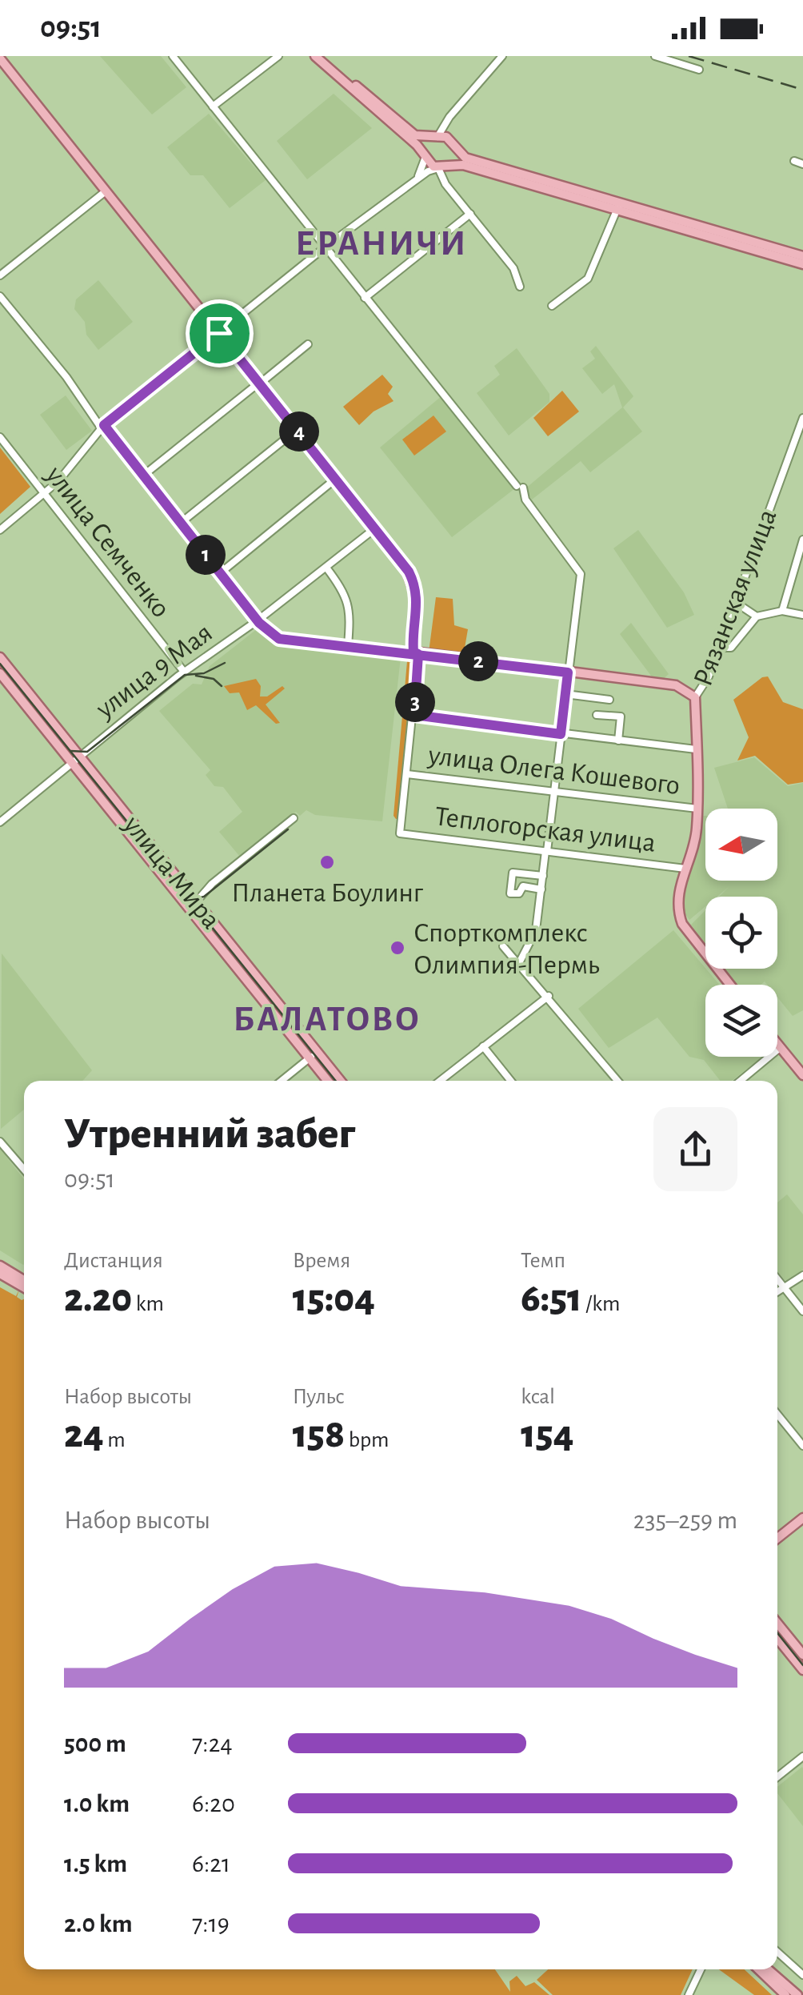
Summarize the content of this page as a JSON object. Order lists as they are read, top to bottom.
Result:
{
  "streets": {
    "main road": ["Рязанская улица", "улица Мира"],
    "street": [
      "улица Семченко",
      "улица 9 Мая",
      "улица Олега Кошевого",
      "Теплогорская улица"
    ]
  },
  "crossings": [
    ["улица Семченко", "улица 9 Мая"],
    ["Рязанская улица", "улица Олега Кошевого"],
    ["Рязанская улица", "Теплогорская улица"],
    ["улица 9 Мая", "улица Мира"],
    ["улица Олега Кошевого", "Теплогорская улица"]
  ],
  "districts": ["ЕРАНИЧИ", "БАЛАТОВО"],
  "places": ["Планета Боулинг", "Спорткомплекс Олимпия-Пермь"],
  "north": "left",
  "page": {
    "status": "09:51",
    "pins": [
      "4",
      "1",
      "2",
      "3"
    ],
    "heading": ["Утренний забег", "09:51"],
    "stats": [
      ["Дистанция", "2.20 km"],
      ["Время", "15:04"],
      ["Темп", "6:51 /km"],
      ["Набор высоты", "24 m"],
      ["Пульс", "158 bpm"],
      ["kcal", "154"]
    ],
    "chart": ["Набор высоты", "235–259 m"],
    "list": [
      {
        "name": "500 m",
        "note": "7:24"
      },
      {
        "name": "1.0 km",
        "note": "6:20"
      },
      {
        "name": "1.5 km",
        "note": "6:21"
      },
      {
        "name": "2.0 km",
        "note": "7:19"
      }
    ]
  }
}
